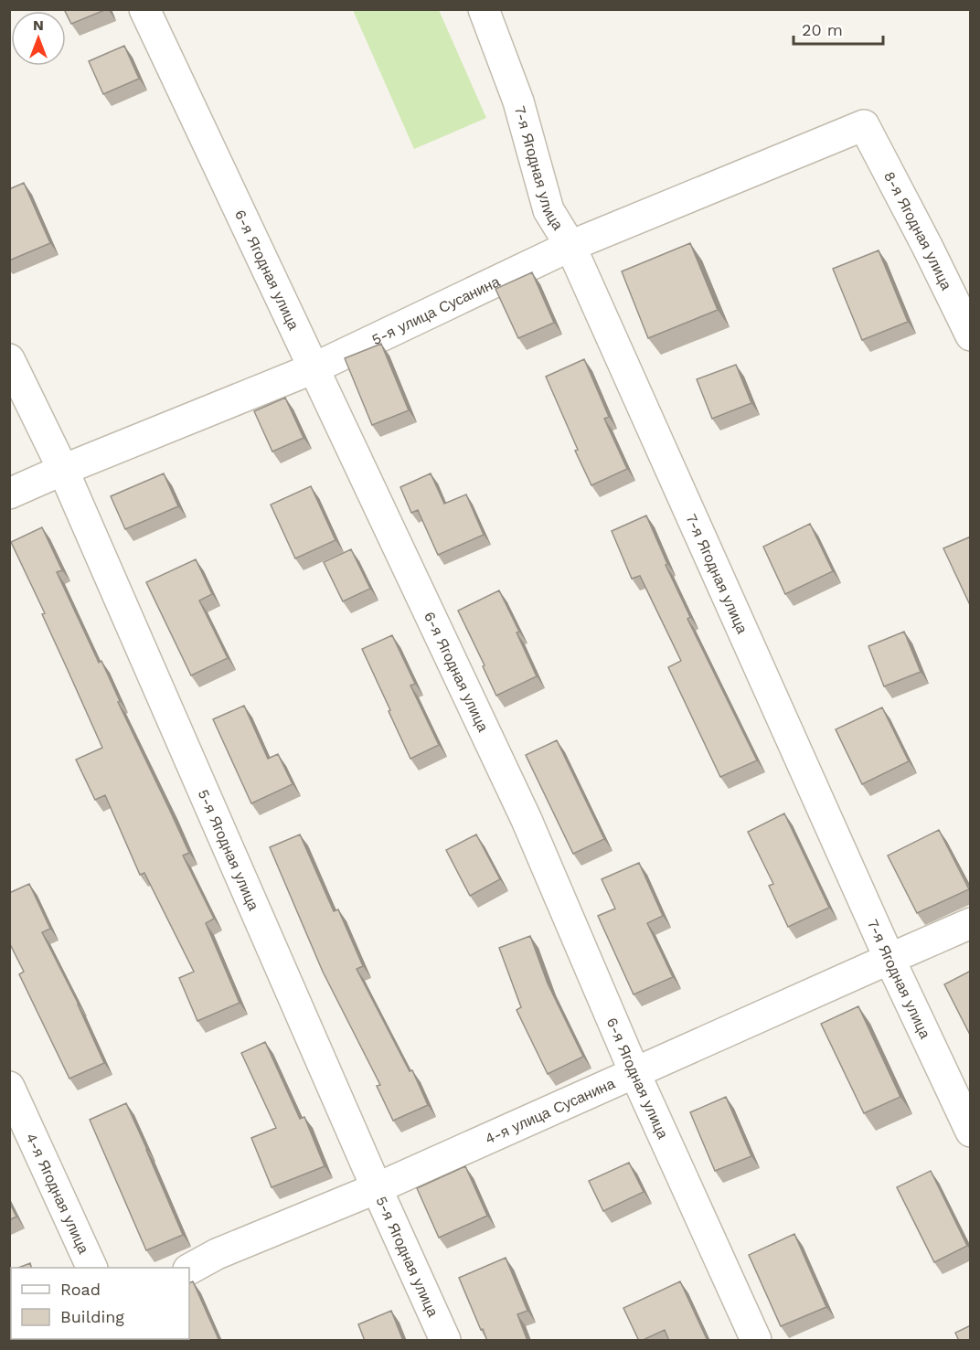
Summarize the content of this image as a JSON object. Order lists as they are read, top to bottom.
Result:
{
  "streets": {
    "street": [
      "7-я Ягодная улица",
      "8-я Ягодная улица",
      "6-я Ягодная улица",
      "5-я улица Сусанина",
      "5-я Ягодная улица",
      "4-я улица Сусанина",
      "4-я Ягодная улица"
    ]
  },
  "crossings": [
    ["7-я Ягодная улица", "5-я улица Сусанина"],
    ["7-я Ягодная улица", "4-я улица Сусанина"],
    ["8-я Ягодная улица", "5-я улица Сусанина"],
    ["6-я Ягодная улица", "5-я улица Сусанина"],
    ["6-я Ягодная улица", "4-я улица Сусанина"],
    ["5-я улица Сусанина", "5-я Ягодная улица"],
    ["5-я Ягодная улица", "4-я улица Сусанина"]
  ],
  "legend": ["Road", "Building"],
  "scale_bar": "20 m",
  "north": "top"
}
